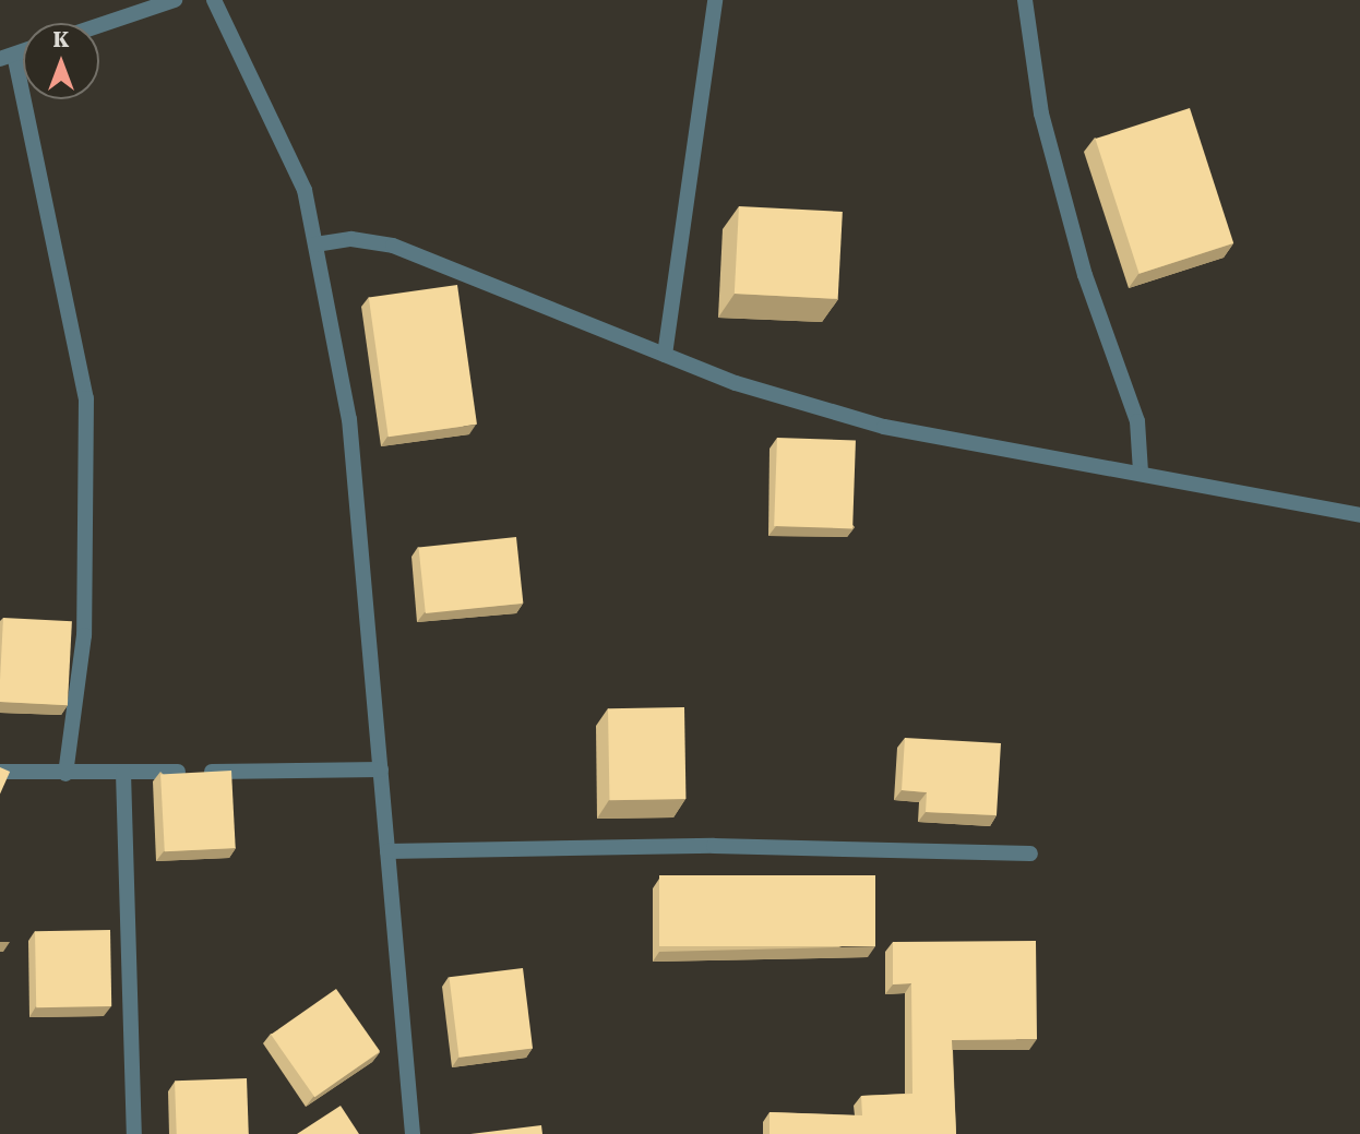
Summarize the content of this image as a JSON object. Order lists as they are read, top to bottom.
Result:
{
  "north": "top"
}
